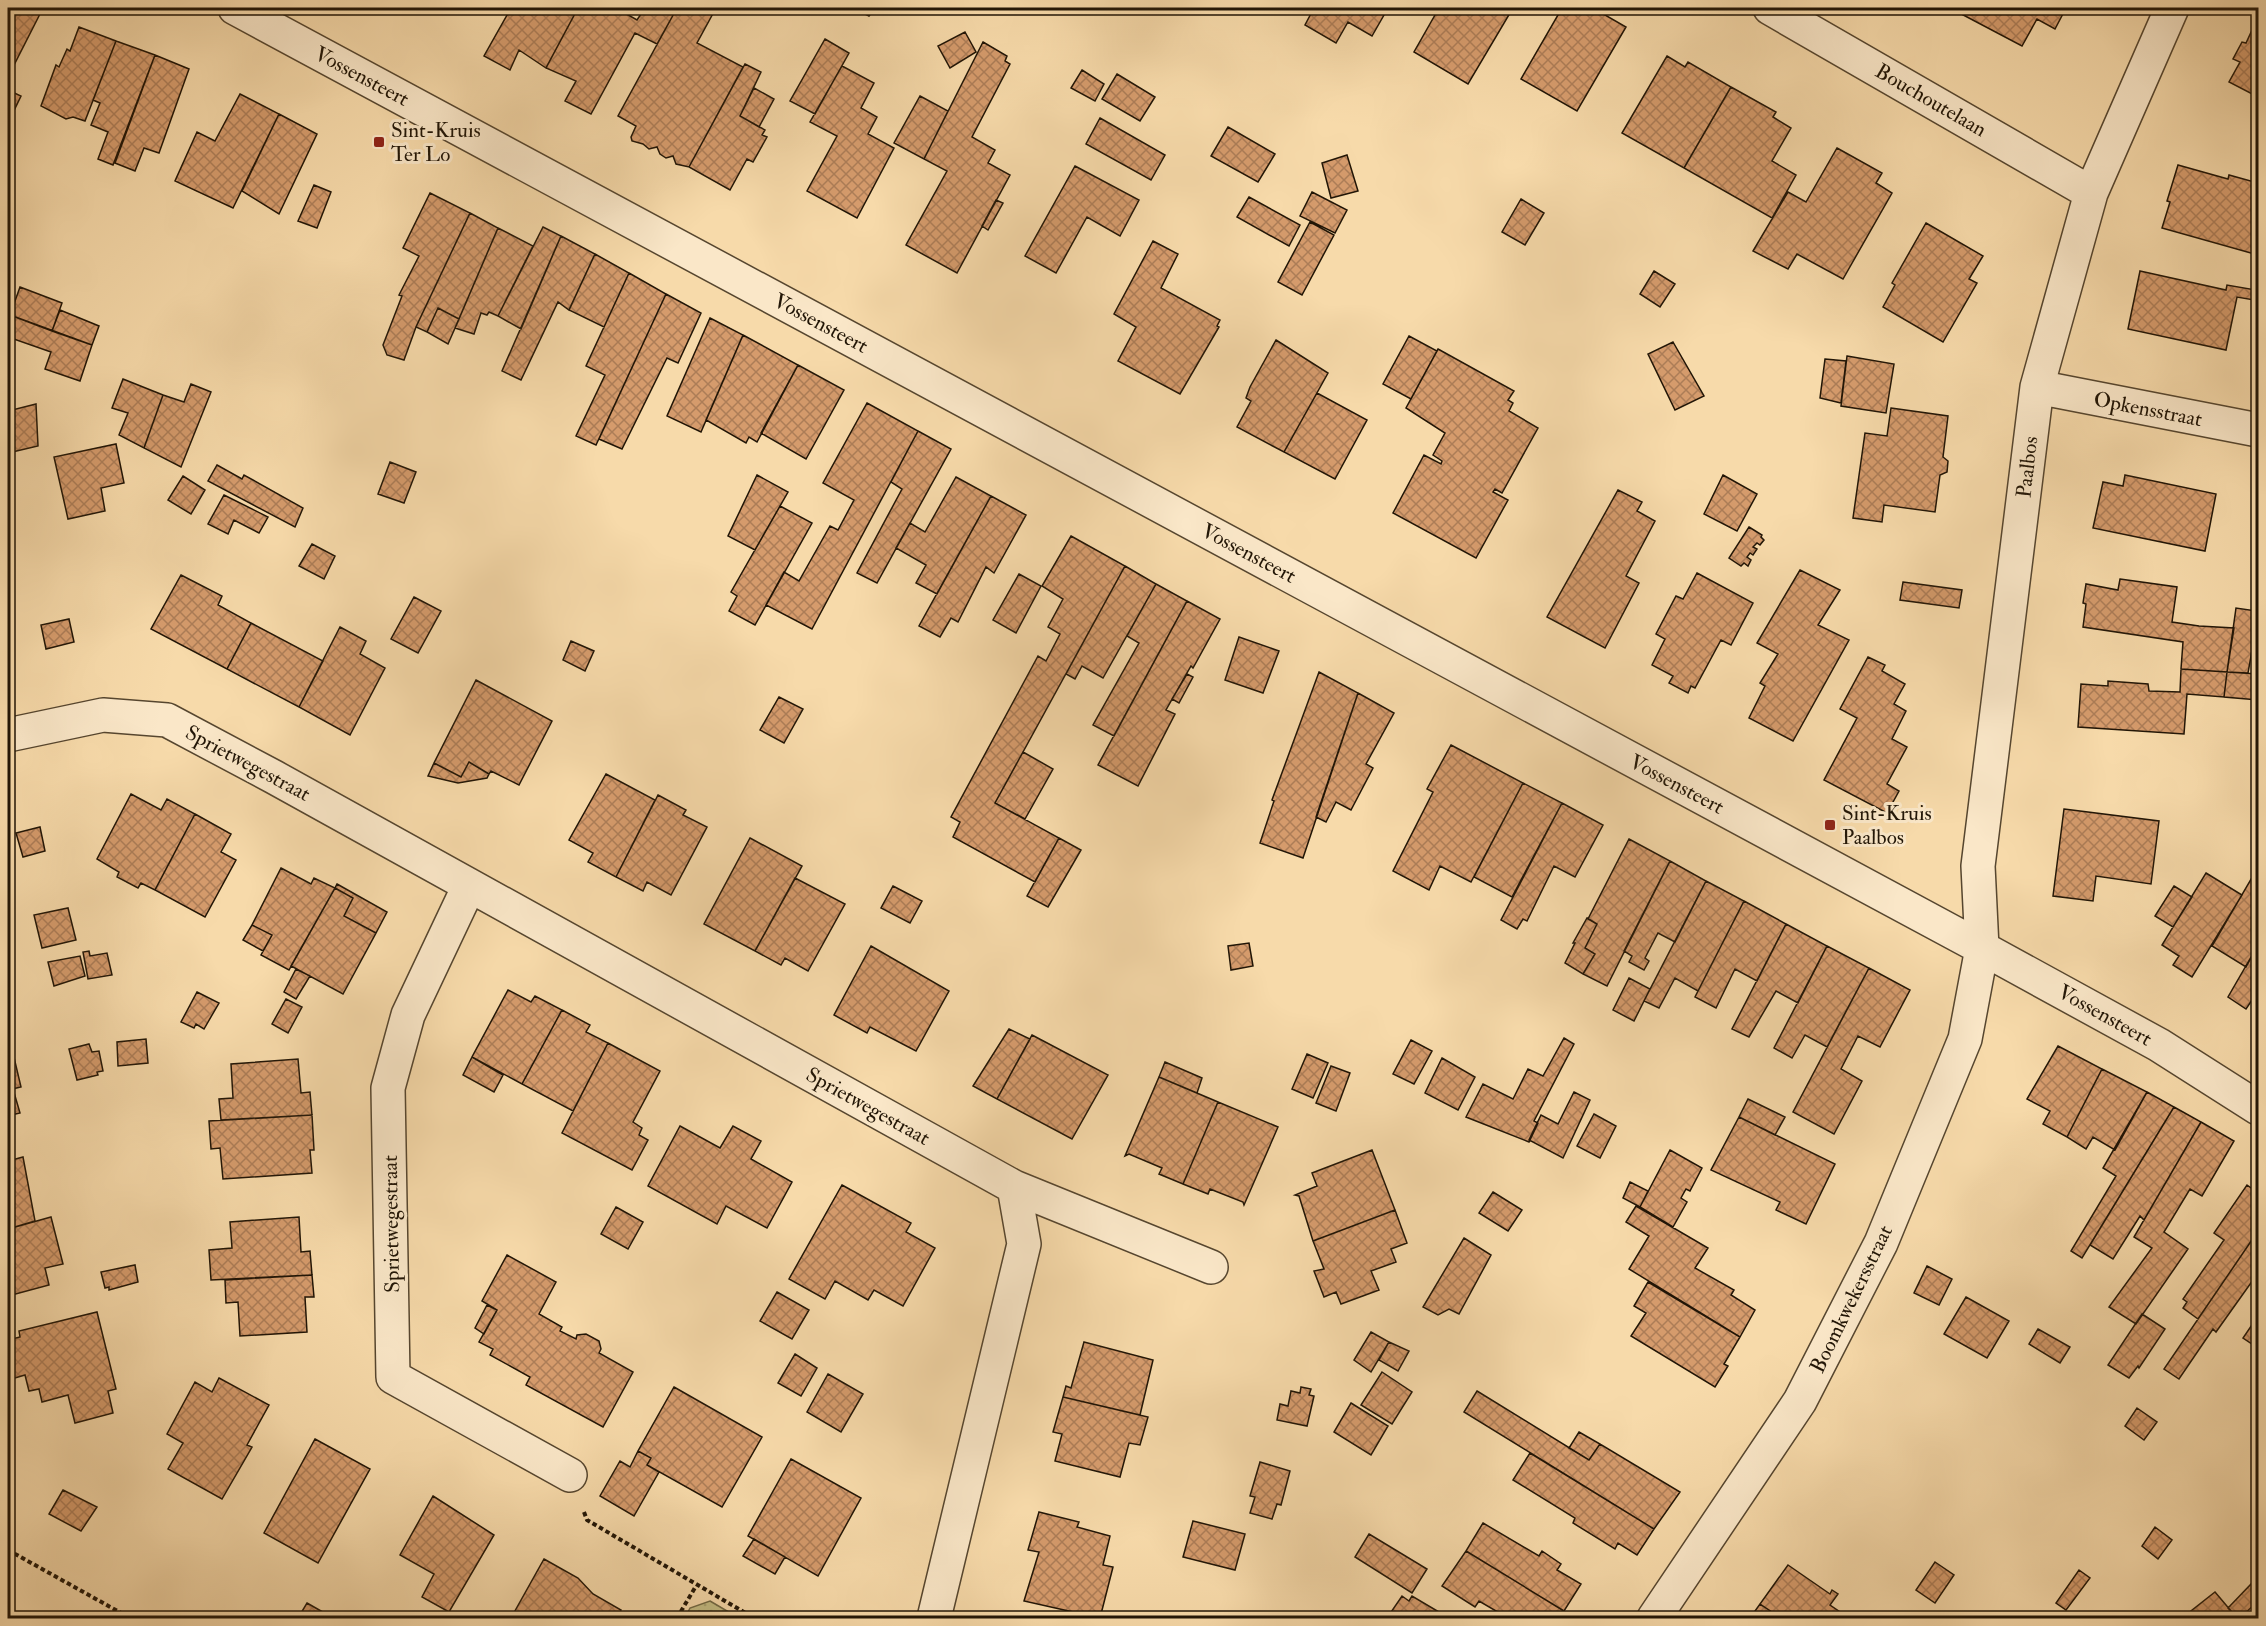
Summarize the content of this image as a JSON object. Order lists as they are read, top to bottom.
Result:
{
  "streets": {
    "street": [
      "Vossensteert",
      "Bouchoutelaan",
      "Opkensstraat",
      "Paalbos",
      "Sprietwegestraat",
      "Boomkwekersstraat"
    ]
  },
  "crossings": [
    ["Vossensteert", "Paalbos"],
    ["Vossensteert", "Boomkwekersstraat"],
    ["Bouchoutelaan", "Paalbos"],
    ["Opkensstraat", "Paalbos"],
    ["Paalbos", "Boomkwekersstraat"]
  ],
  "places": {
    "transit": ["Sint-Kruis Ter Lo", "Sint-Kruis Paalbos"]
  }
}
